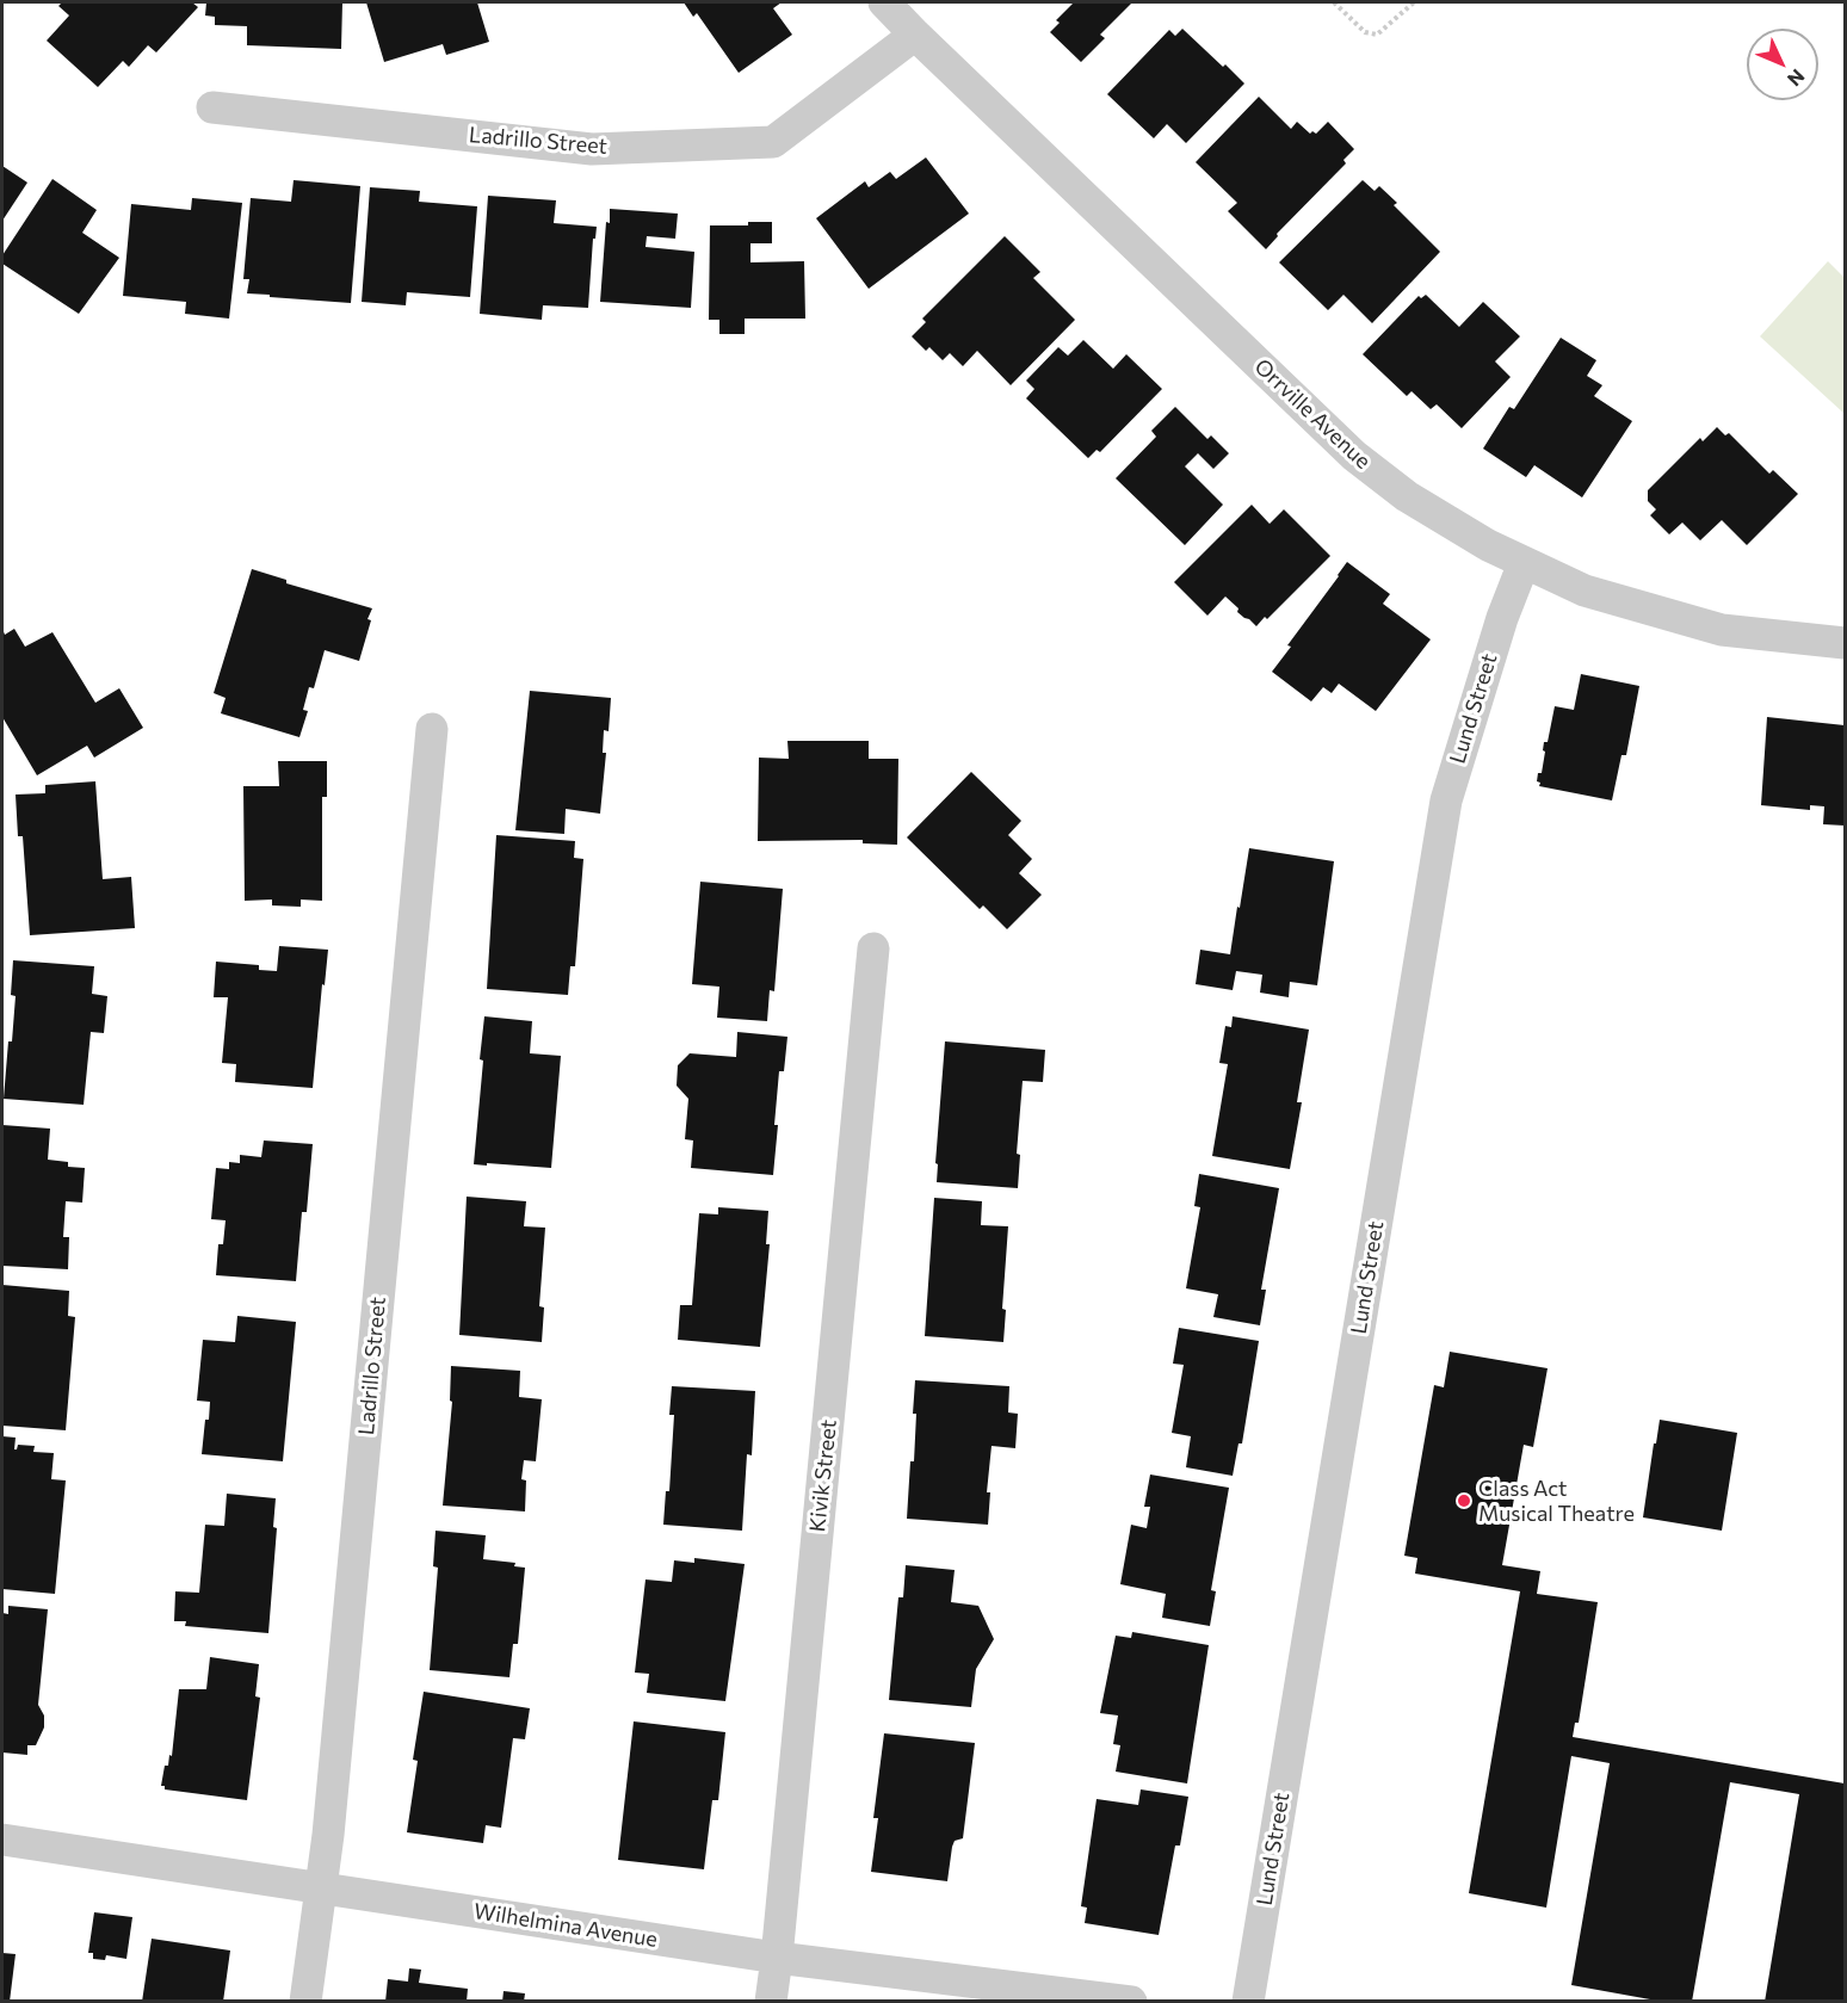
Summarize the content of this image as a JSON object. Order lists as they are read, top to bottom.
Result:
{
  "streets": {
    "street": [
      "Ladrillo Street",
      "Orrville Avenue",
      "Lund Street",
      "Kivik Street",
      "Wilhelmina Avenue"
    ]
  },
  "crossings": [
    ["Ladrillo Street", "Orrville Avenue"],
    ["Ladrillo Street", "Wilhelmina Avenue"],
    ["Orrville Avenue", "Lund Street"],
    ["Kivik Street", "Wilhelmina Avenue"]
  ],
  "places": ["Class Act Musical Theatre"],
  "north": "bottom right"
}
